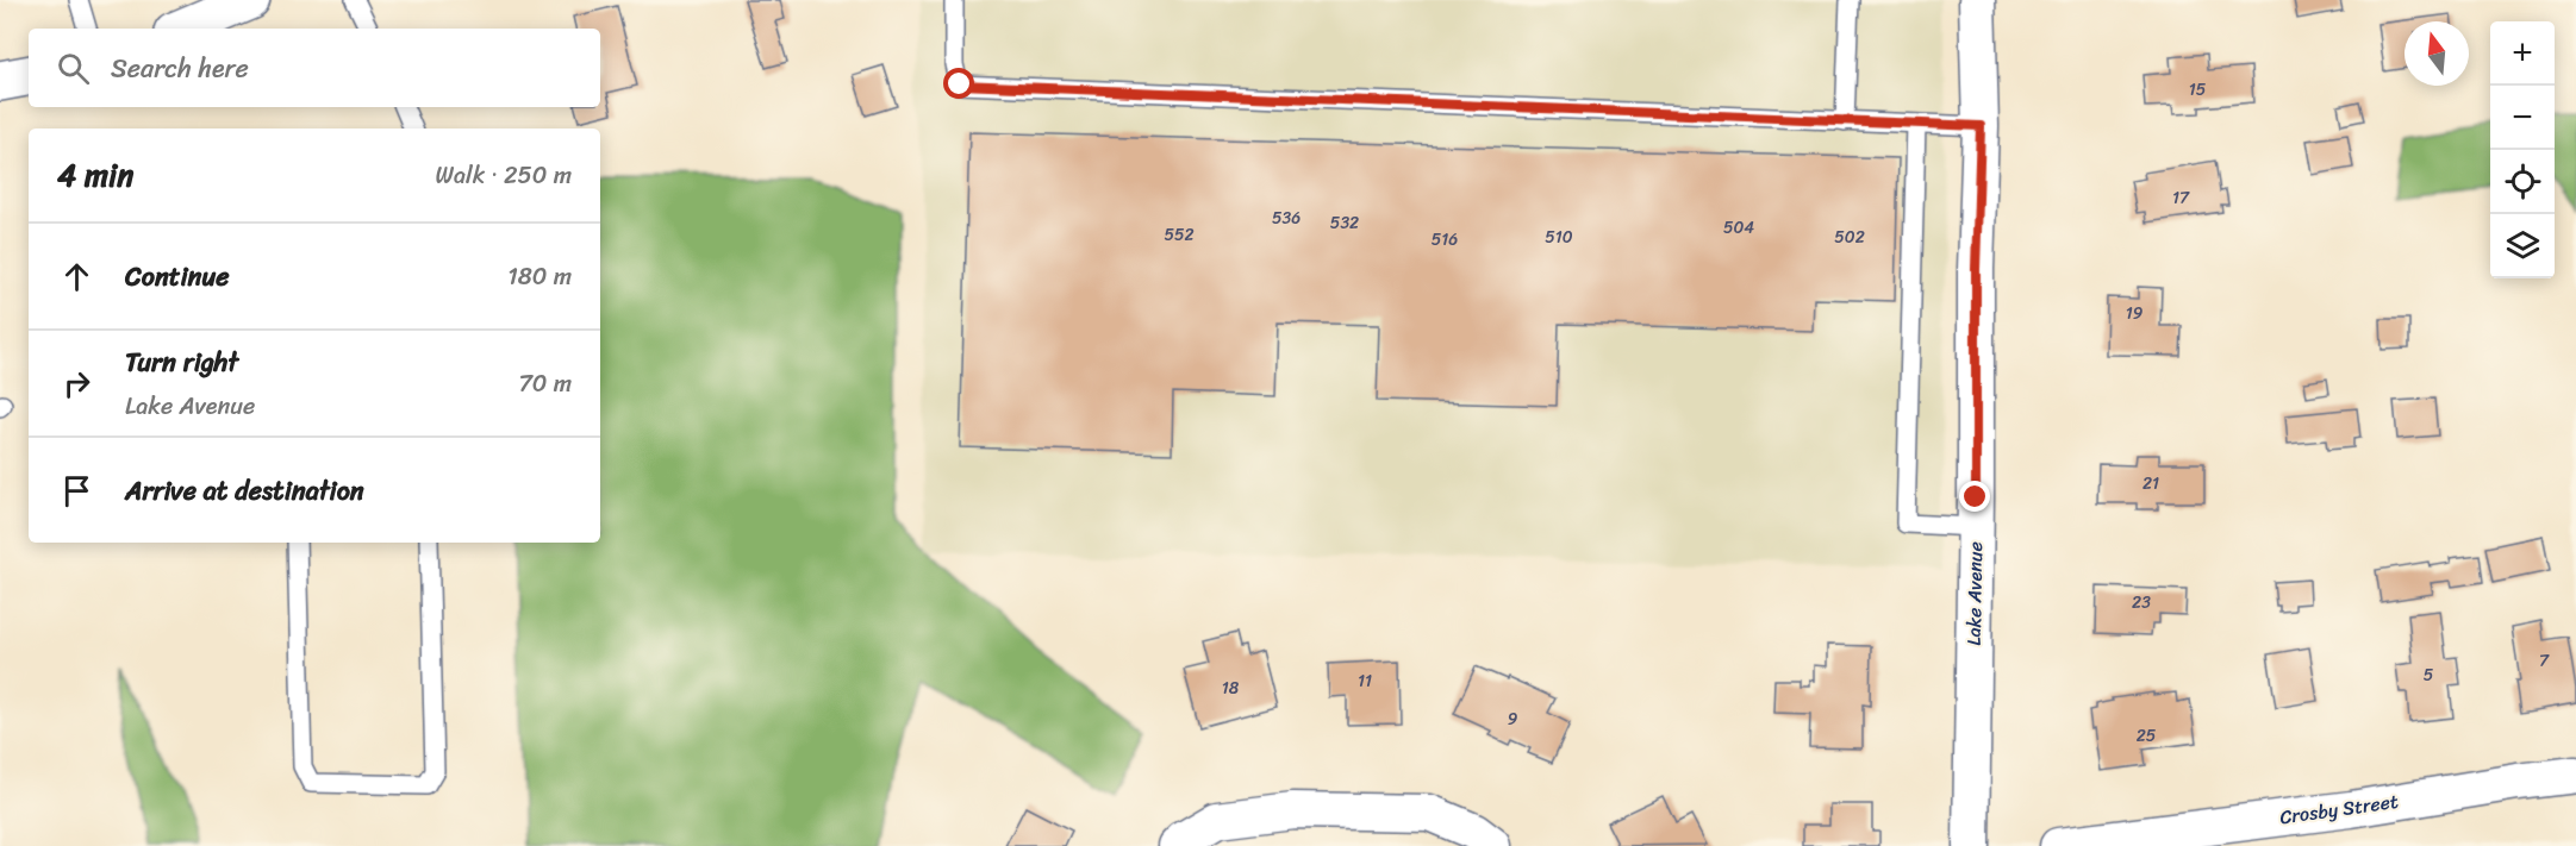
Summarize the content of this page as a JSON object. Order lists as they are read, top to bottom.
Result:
{
  "streets": {
    "street": ["Lake Avenue", "Crosby Street"]
  },
  "house_numbers": [
    "15",
    "17",
    "536",
    "532",
    "504",
    "552",
    "510",
    "502",
    "516",
    "19",
    "21",
    "23",
    "7",
    "5",
    "11",
    "18",
    "9",
    "25"
  ],
  "north": "top",
  "page": {
    "map_buttons": ["+", "−"],
    "search": "Search here",
    "heading": ["4 min", "Walk · 250 m"],
    "list": [
      ["Continue", "180 m"],
      ["Turn right", "Lake Avenue", "70 m"],
      "Arrive at destination"
    ]
  }
}
